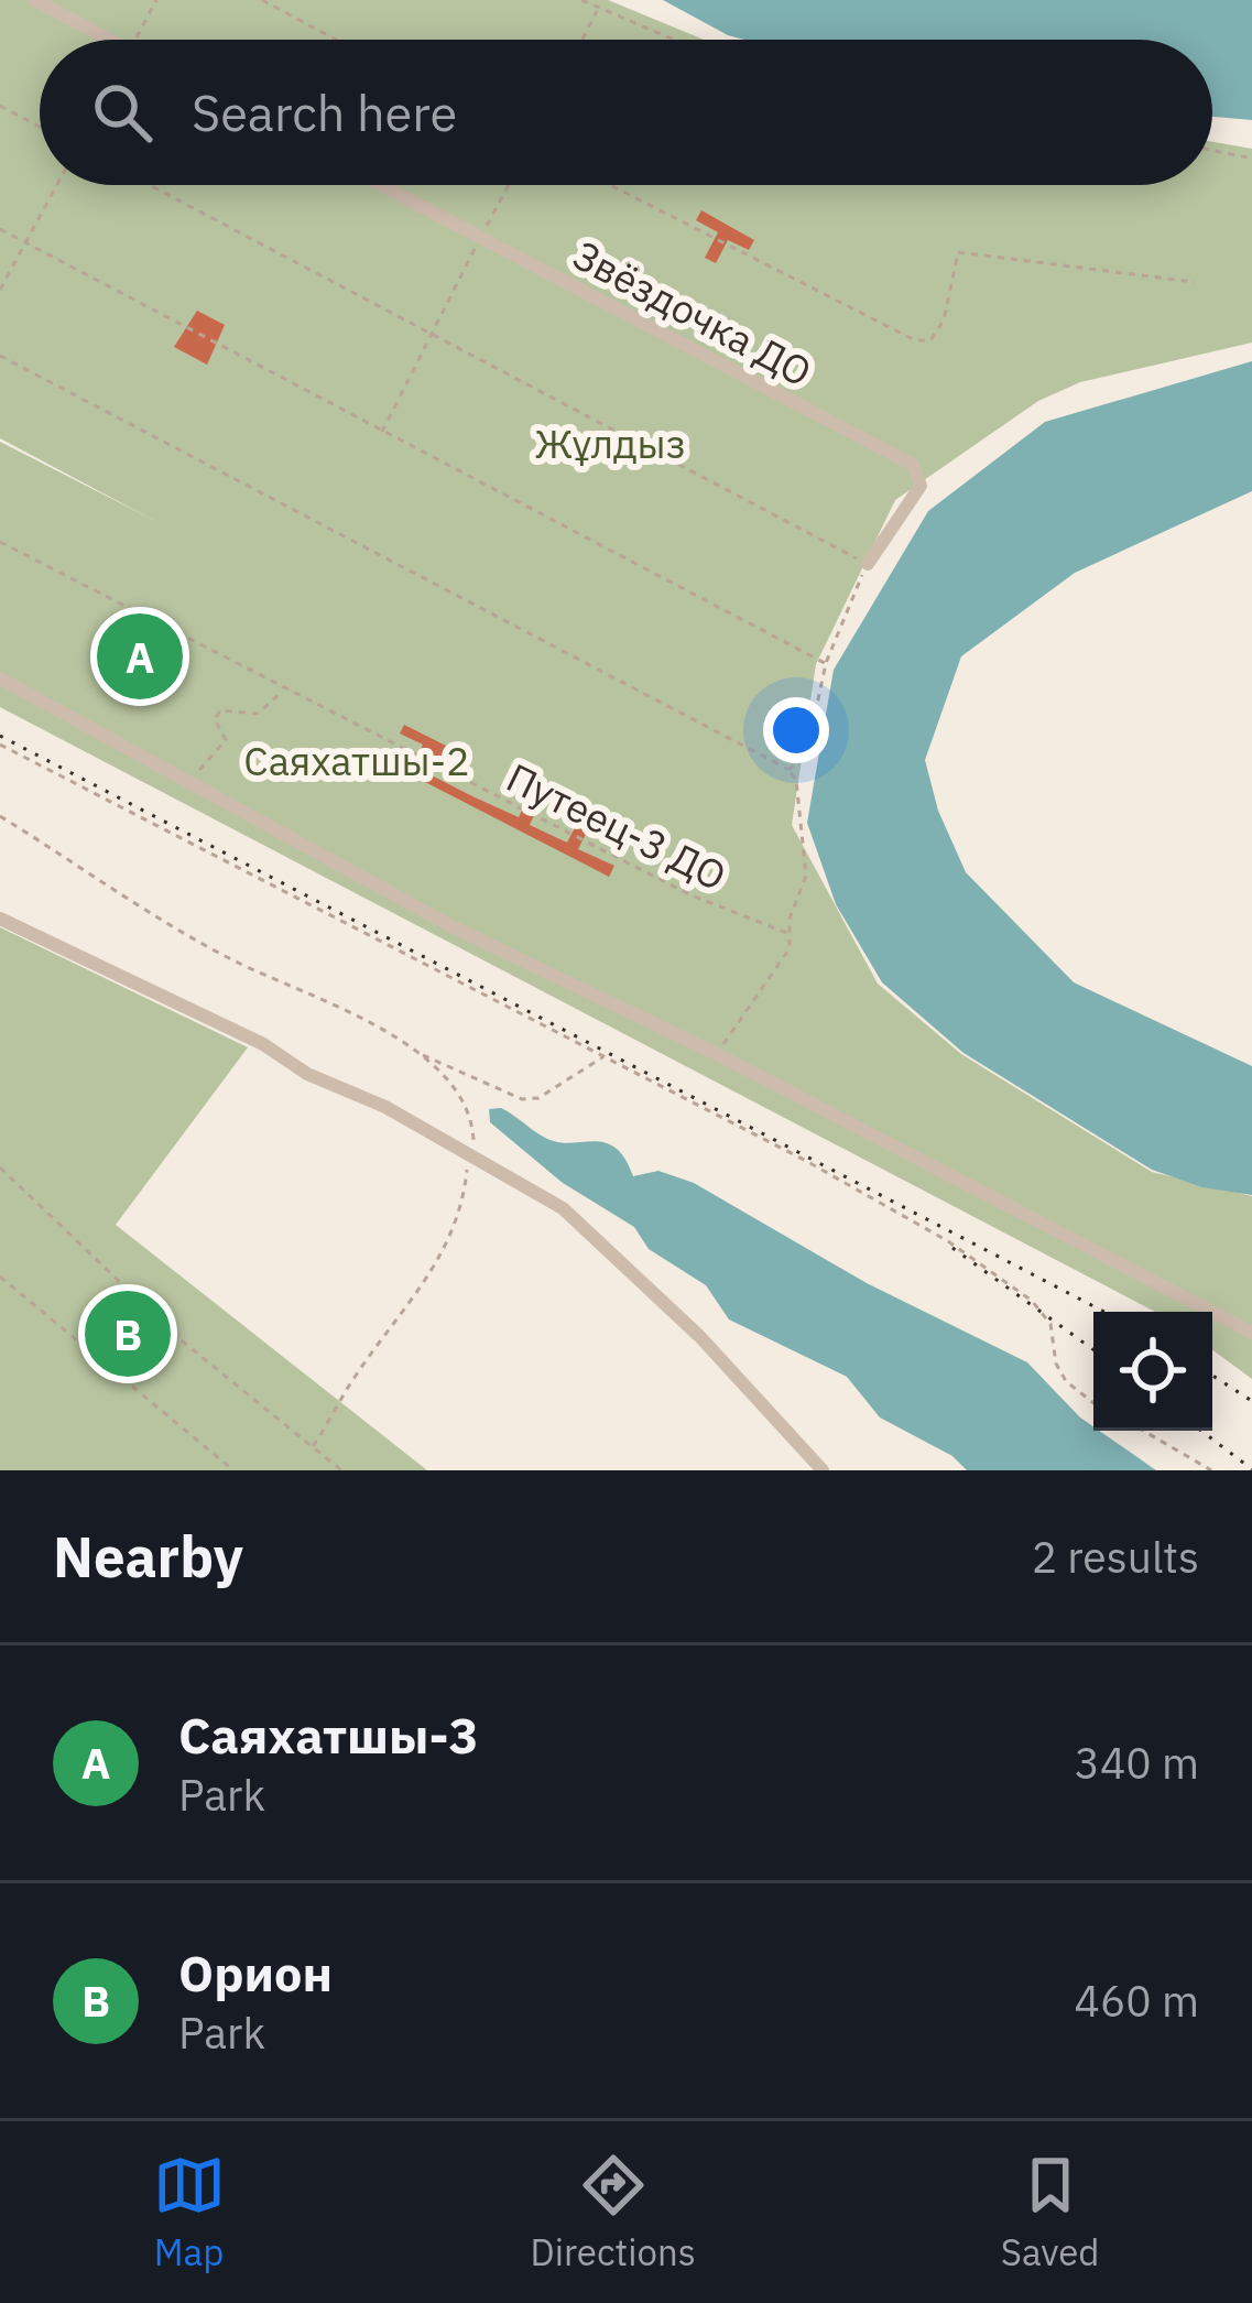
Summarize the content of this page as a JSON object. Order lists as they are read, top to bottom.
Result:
{
  "streets": {
    "street": ["Звёздочка ДО"],
    "path": ["Путеец-3 ДО"]
  },
  "parks": ["Жұлдыз", "Саяхатшы-2"],
  "page": {
    "search": "Search here",
    "pins": ["A", "B"],
    "heading": ["Nearby", "2 results"],
    "list": [
      {
        "mark": "A",
        "name": "Саяхатшы-3",
        "note": "Park",
        "value": "340 m"
      },
      {
        "mark": "B",
        "name": "Орион",
        "note": "Park",
        "value": "460 m"
      }
    ],
    "nav": ["Map", "Directions", "Saved"]
  }
}
